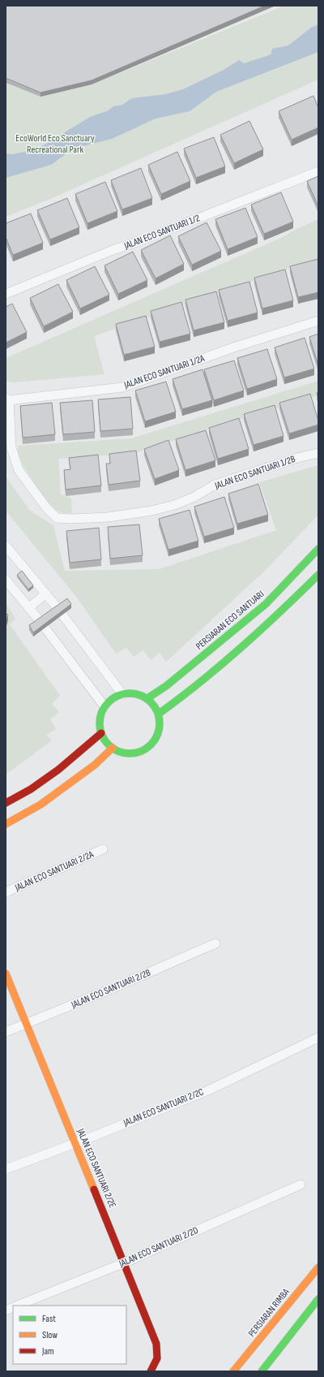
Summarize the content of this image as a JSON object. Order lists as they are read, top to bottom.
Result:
{
  "streets": {
    "street": [
      "JALAN ECO SANTUARI 1/2",
      "JALAN ECO SANTUARI 1/2A",
      "JALAN ECO SANTUARI 1/2B",
      "PERSIARAN ECO SANTUARI",
      "JALAN ECO SANTUARI 2/2A",
      "JALAN ECO SANTUARI 2/2B",
      "JALAN ECO SANTUARI 2/2C",
      "JALAN ECO SANTUARI 2/2E",
      "JALAN ECO SANTUARI 2/2D",
      "PERSIARAN RIMBA"
    ]
  },
  "crossings": [
    ["JALAN ECO SANTUARI 1/2A", "JALAN ECO SANTUARI 1/2B"],
    ["JALAN ECO SANTUARI 2/2B", "JALAN ECO SANTUARI 2/2E"],
    ["JALAN ECO SANTUARI 2/2C", "JALAN ECO SANTUARI 2/2E"],
    ["JALAN ECO SANTUARI 2/2E", "JALAN ECO SANTUARI 2/2D"]
  ],
  "parks": ["EcoWorld Eco Sanctuary Recreational Park"],
  "legend": ["Fast", "Slow", "Jam"]
}
